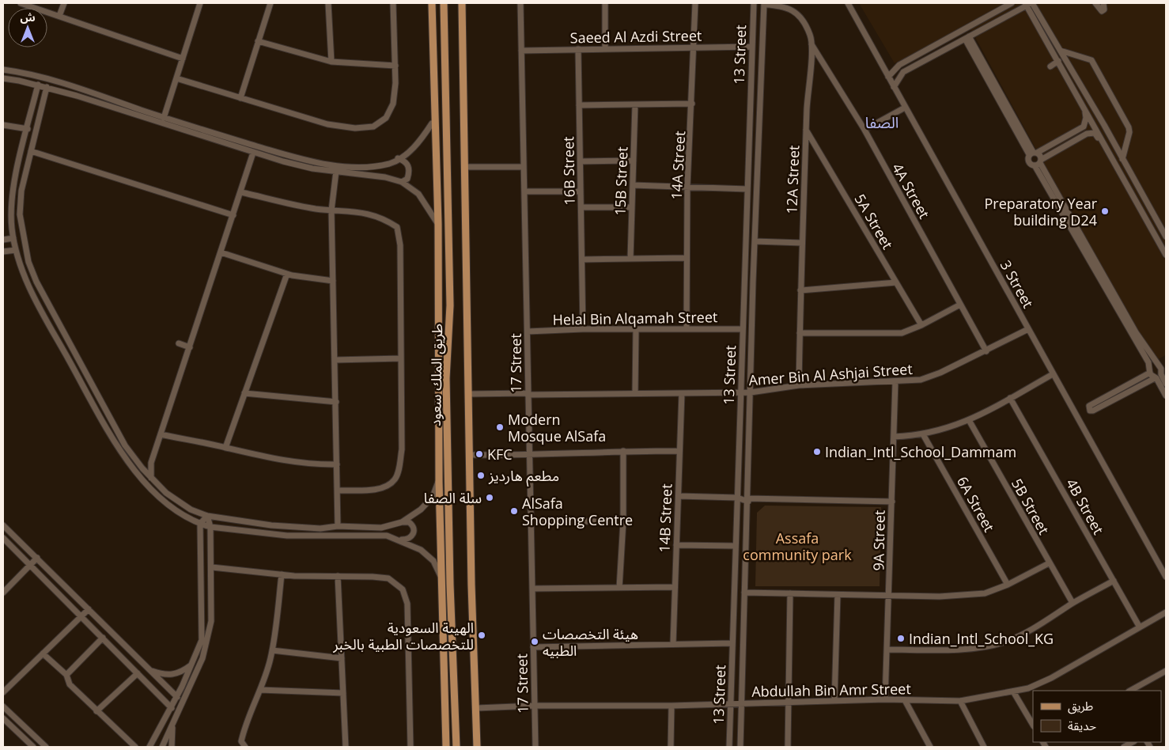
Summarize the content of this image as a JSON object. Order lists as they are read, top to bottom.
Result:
{
  "streets": {
    "main road": ["طريق الملك سعود"],
    "street": [
      "Saeed Al Azdi Street",
      "13 Street",
      "14A Street",
      "16B Street",
      "12A Street",
      "15B Street",
      "4A Street",
      "5A Street",
      "3 Street",
      "Helal Bin Alqamah Street",
      "17 Street",
      "Amer Bin Al Ashjai Street",
      "6A Street",
      "5B Street",
      "4B Street",
      "14B Street",
      "9A Street",
      "Abdullah Bin Amr Street"
    ]
  },
  "crossings": [
    ["Saeed Al Azdi Street", "13 Street"],
    ["Saeed Al Azdi Street", "14A Street"],
    ["Saeed Al Azdi Street", "16B Street"],
    ["Saeed Al Azdi Street", "17 Street"],
    ["13 Street", "12A Street"],
    ["13 Street", "Helal Bin Alqamah Street"],
    ["13 Street", "Amer Bin Al Ashjai Street"],
    ["13 Street", "Abdullah Bin Amr Street"],
    ["14A Street", "Helal Bin Alqamah Street"],
    ["16B Street", "Helal Bin Alqamah Street"],
    ["12A Street", "4A Street"],
    ["12A Street", "5A Street"],
    ["12A Street", "Amer Bin Al Ashjai Street"],
    ["4A Street", "Amer Bin Al Ashjai Street"],
    ["3 Street", "Amer Bin Al Ashjai Street"],
    ["Helal Bin Alqamah Street", "17 Street"],
    ["17 Street", "Amer Bin Al Ashjai Street"],
    ["17 Street", "Abdullah Bin Amr Street"],
    ["Amer Bin Al Ashjai Street", "14B Street"],
    ["Amer Bin Al Ashjai Street", "9A Street"],
    ["4B Street", "Abdullah Bin Amr Street"],
    ["9A Street", "Abdullah Bin Amr Street"]
  ],
  "districts": ["الصفا"],
  "parks": ["Assafa community park"],
  "places": [
    "Preparatory Year building D24",
    "Modern Mosque AlSafa",
    "Indian_Intl_School_Dammam",
    "KFC",
    "مطعم هارديز",
    "سلة الصفا",
    "AlSafa Shopping Centre",
    "الهيىة السعودية للتخصصات الطبية بالخبر",
    "Indian_Intl_School_KG",
    "هيئة التخصصات الطبيه"
  ],
  "legend": ["طريق", "حديقة"],
  "north": "top"
}
